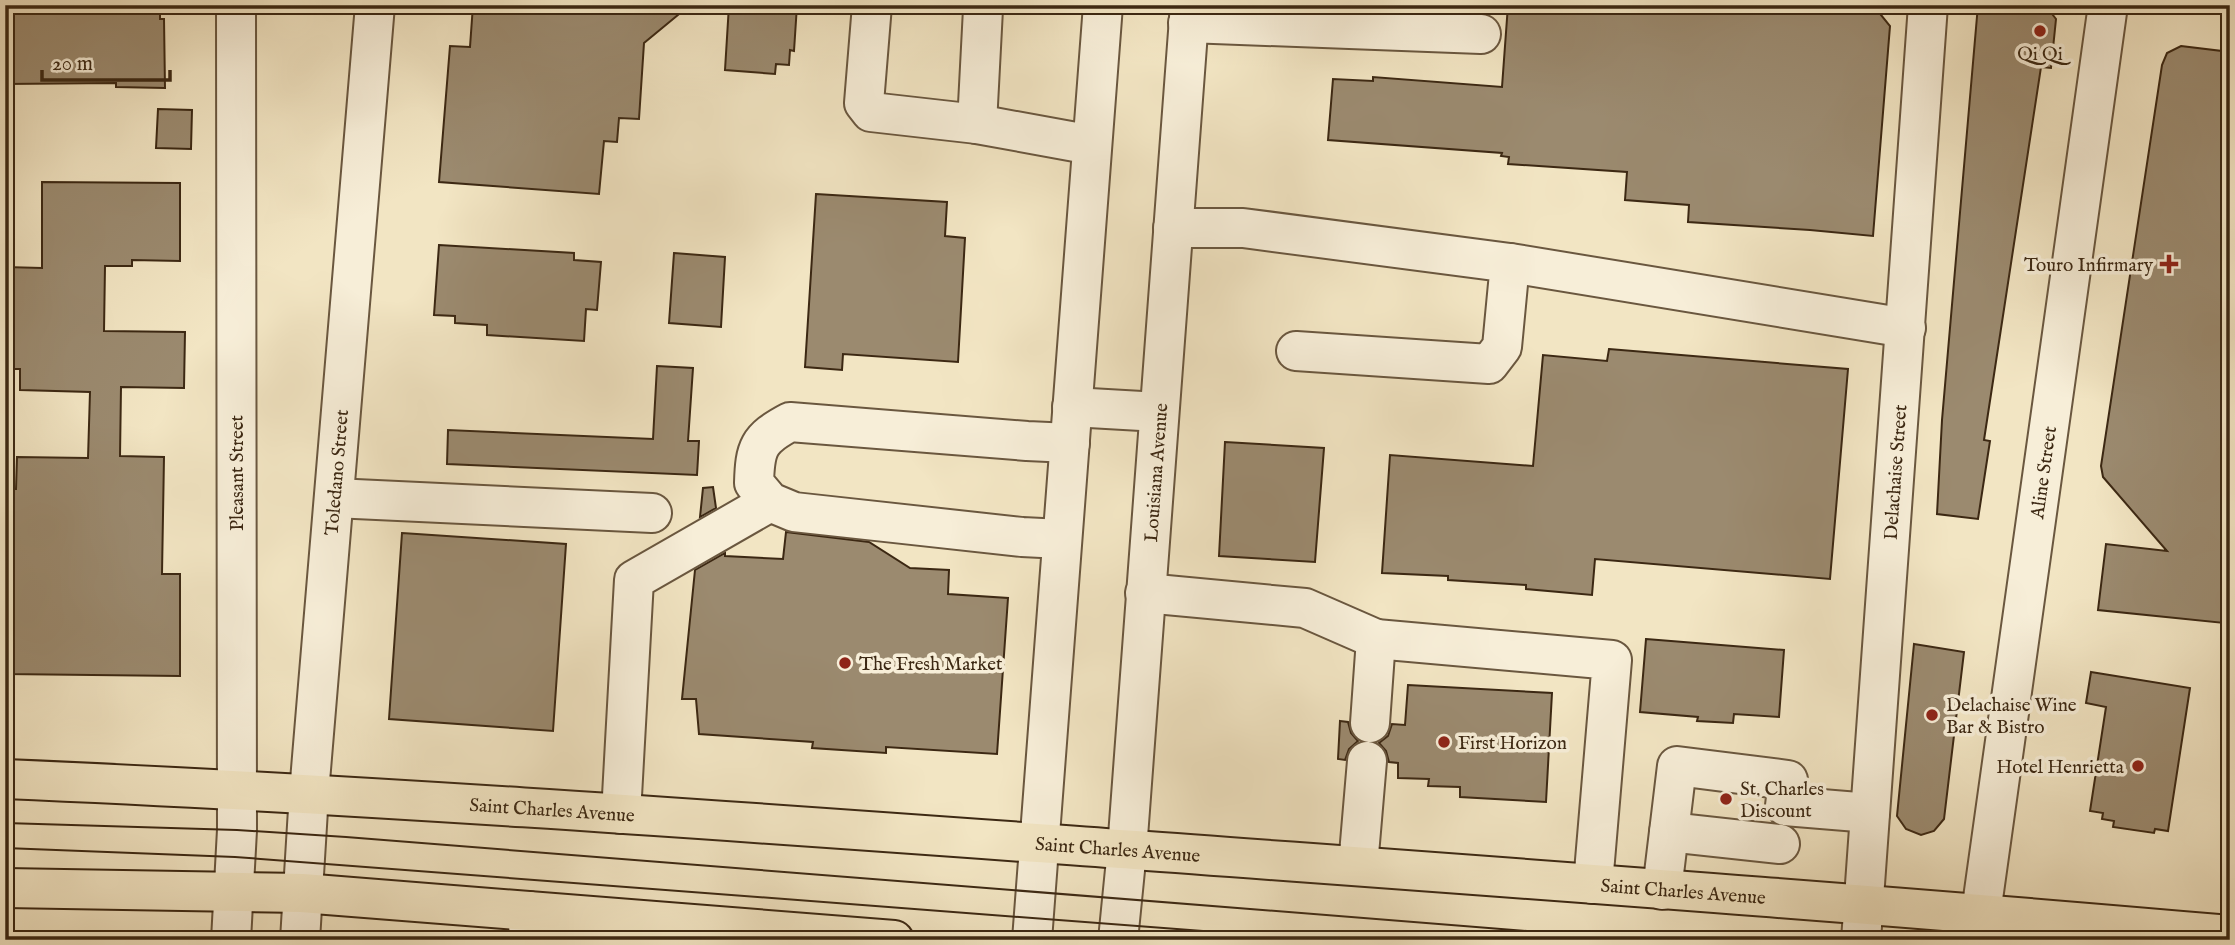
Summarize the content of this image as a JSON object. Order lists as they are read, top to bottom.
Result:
{
  "streets": {
    "main road": ["Saint Charles Avenue"],
    "street": [
      "Toledano Street",
      "Aline Street",
      "Pleasant Street",
      "Louisiana Avenue",
      "Delachaise Street"
    ]
  },
  "crossings": [
    ["Toledano Street", "Saint Charles Avenue"],
    ["Aline Street", "Saint Charles Avenue"],
    ["Pleasant Street", "Saint Charles Avenue"],
    ["Louisiana Avenue", "Saint Charles Avenue"],
    ["Delachaise Street", "Saint Charles Avenue"]
  ],
  "places": {
    "other": [
      "Qi Qi",
      "The Fresh Market",
      "Delachaise Wine Bar & Bistro",
      "First Horizon",
      "Hotel Henrietta",
      "St. Charles Discount"
    ],
    "health": ["Touro Infirmary"]
  },
  "scale_bar": "20 m"
}
